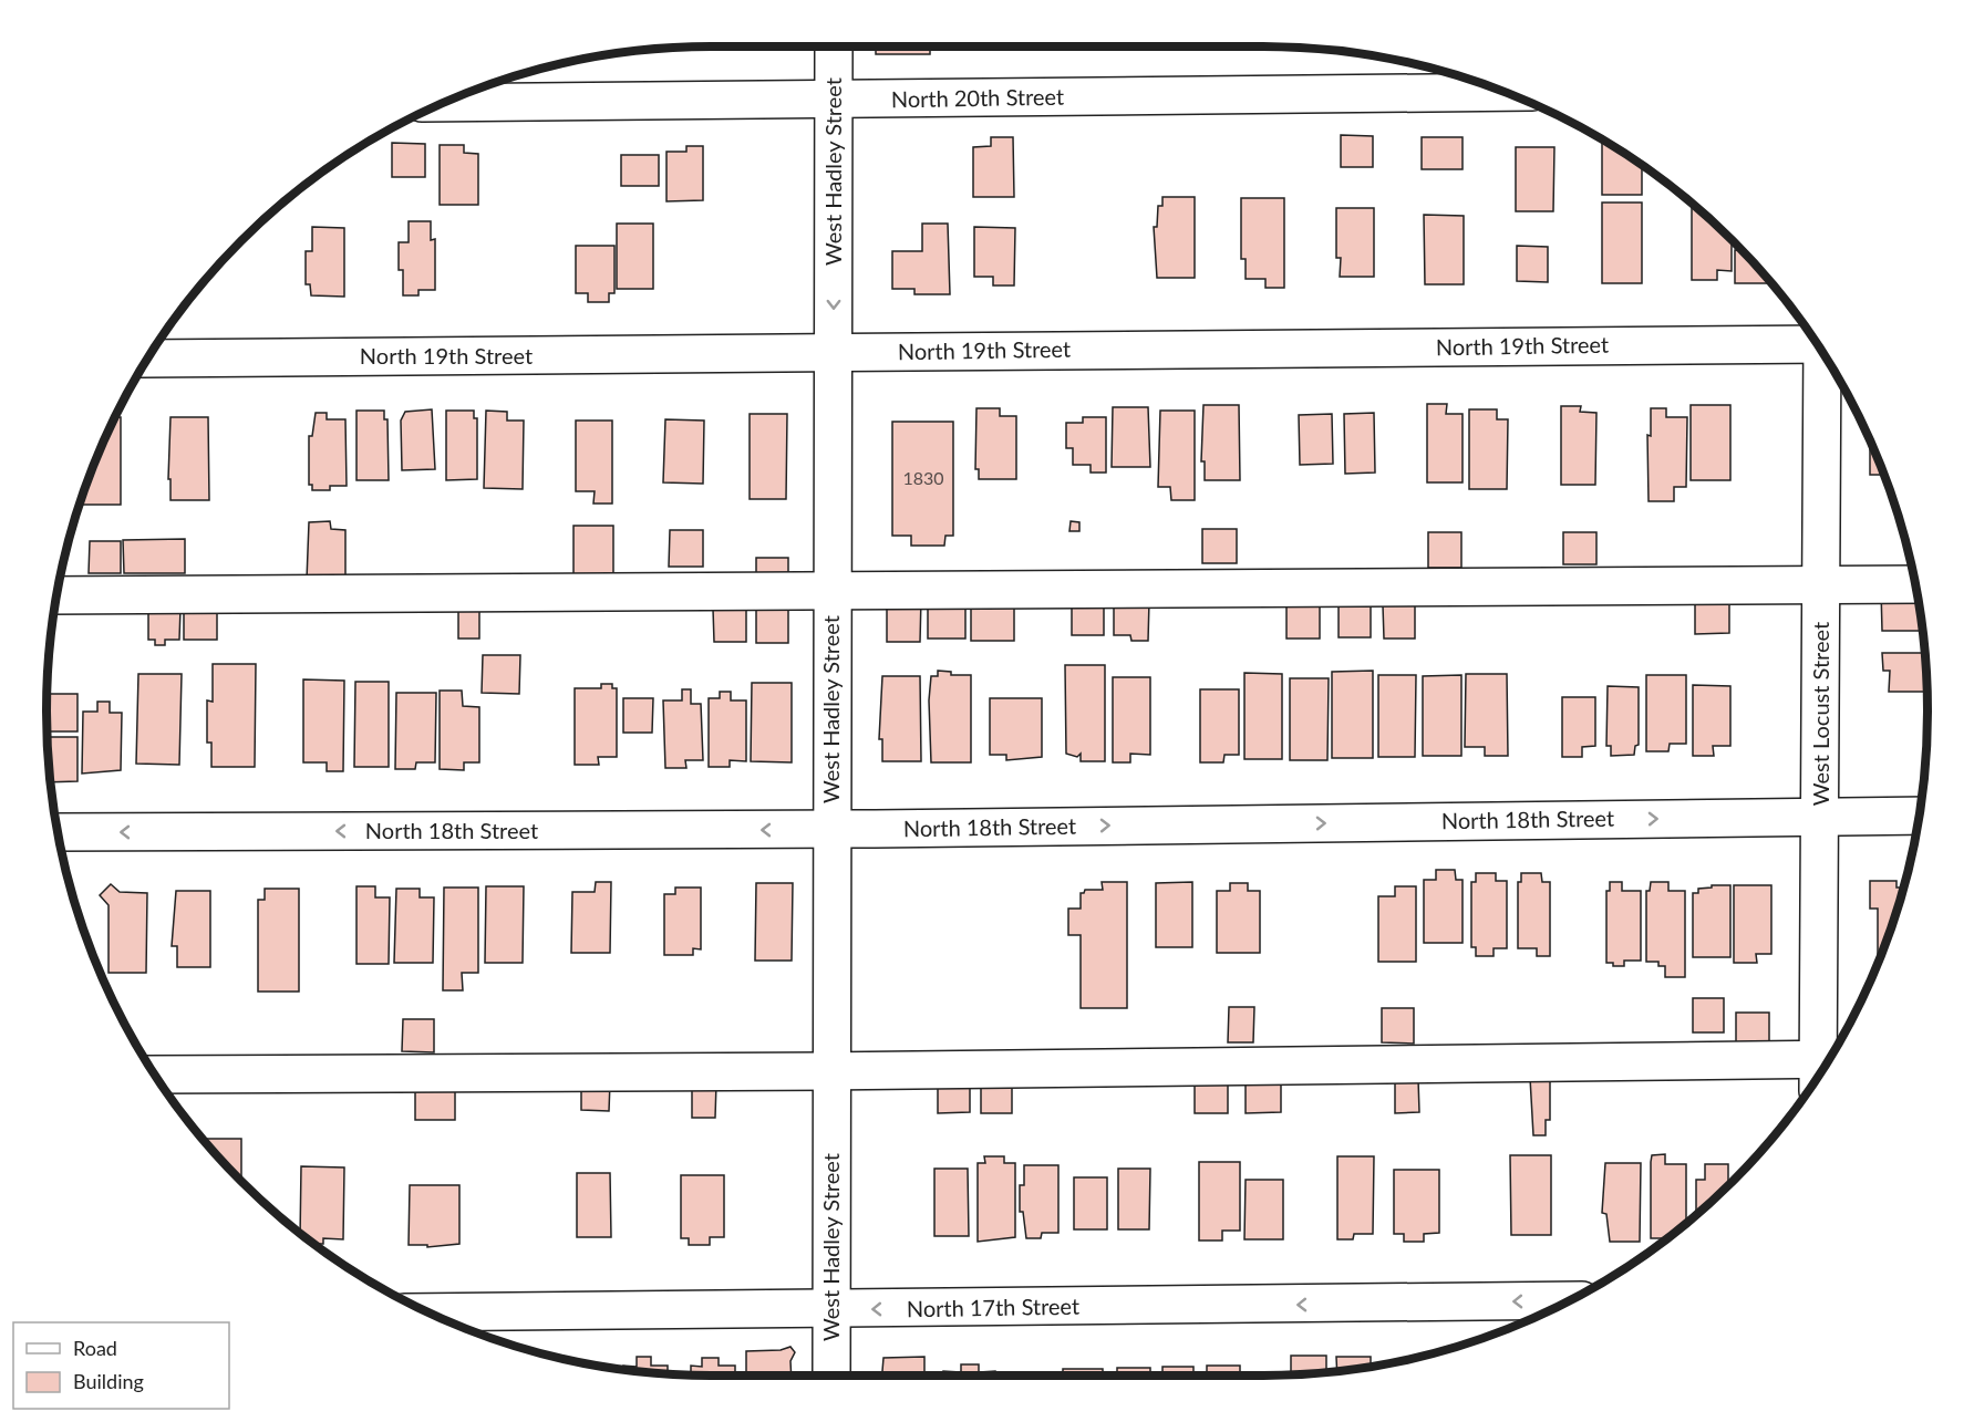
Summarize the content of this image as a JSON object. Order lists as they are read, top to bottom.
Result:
{
  "streets": {
    "street": [
      "North 20th Street",
      "West Hadley Street",
      "North 19th Street",
      "West Locust Street",
      "North 18th Street",
      "North 17th Street"
    ]
  },
  "crossings": [
    ["North 20th Street", "West Hadley Street"],
    ["West Hadley Street", "North 19th Street"],
    ["West Hadley Street", "North 18th Street"],
    ["West Hadley Street", "North 17th Street"],
    ["West Locust Street", "North 18th Street"]
  ],
  "house_numbers": ["1830"],
  "legend": ["Road", "Building"]
}
